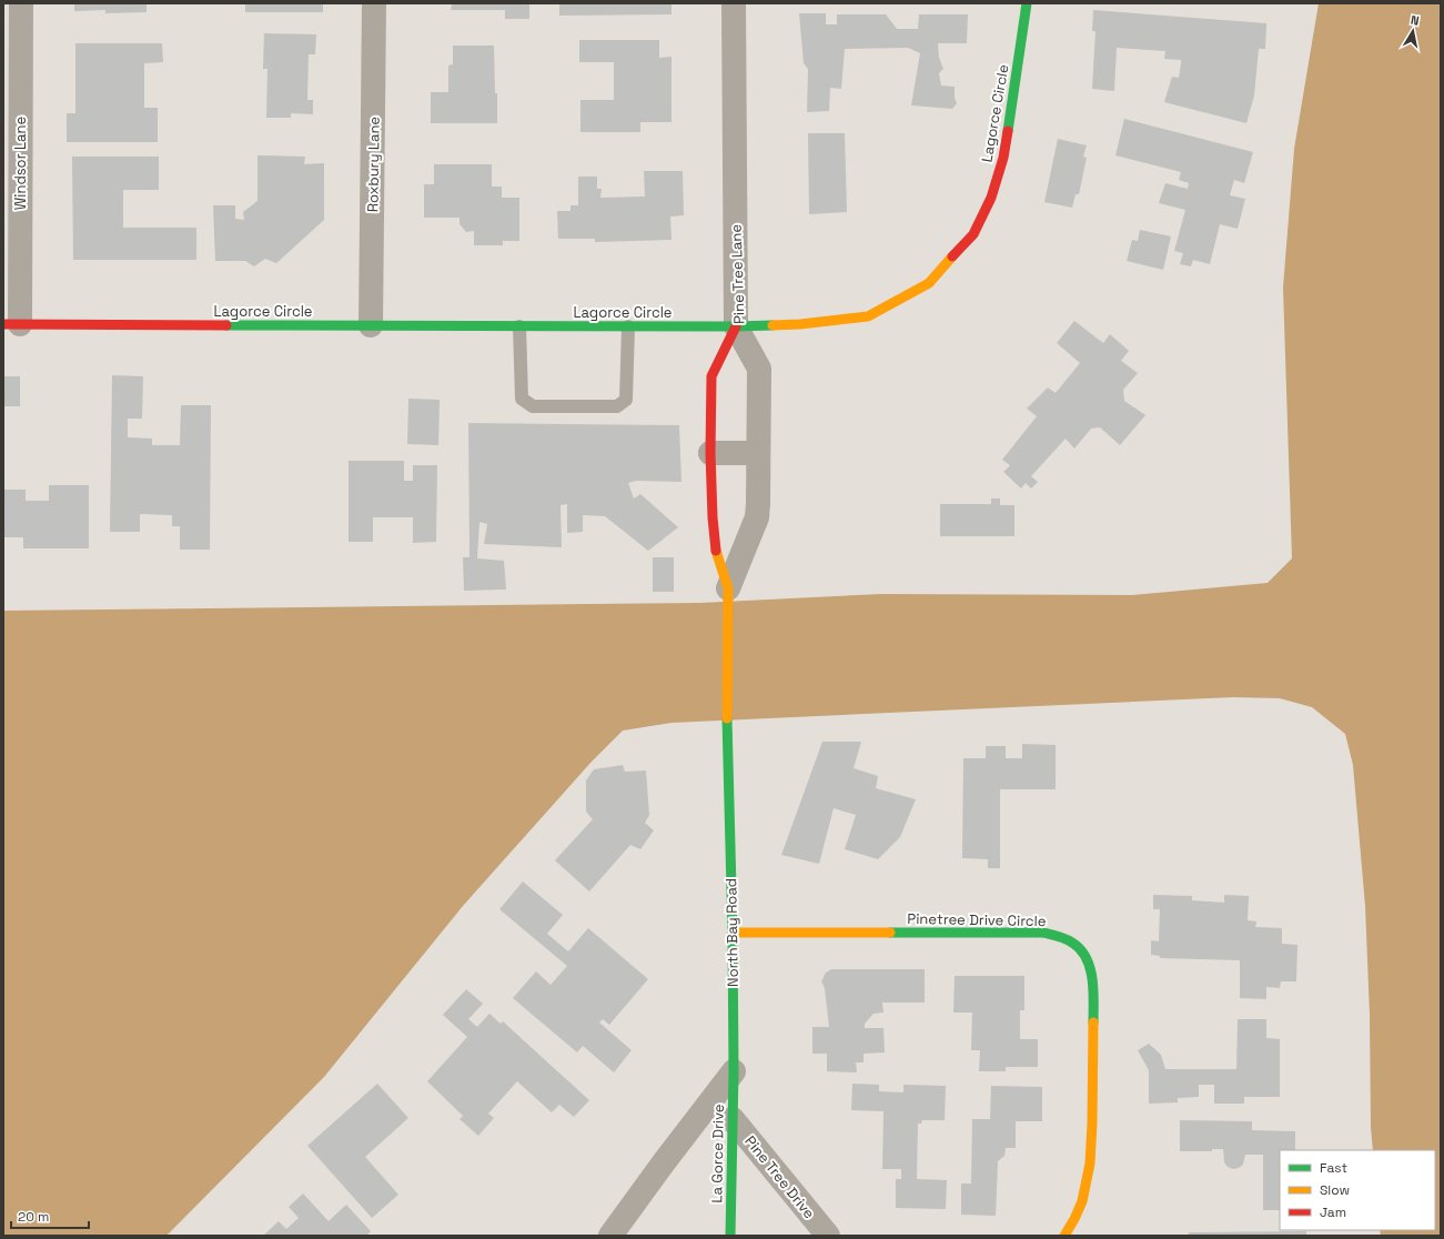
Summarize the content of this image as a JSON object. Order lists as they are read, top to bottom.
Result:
{
  "streets": {
    "street": [
      "Lagorce Circle",
      "Windsor Lane",
      "Roxbury Lane",
      "Pine Tree Lane",
      "Pinetree Drive Circle",
      "North Bay Road",
      "La Gorce Drive",
      "Pine Tree Drive"
    ]
  },
  "crossings": [
    ["Lagorce Circle", "Windsor Lane"],
    ["Lagorce Circle", "Roxbury Lane"],
    ["Lagorce Circle", "Pine Tree Lane"],
    ["Lagorce Circle", "North Bay Road"],
    ["Pine Tree Lane", "North Bay Road"],
    ["Pinetree Drive Circle", "North Bay Road"],
    ["North Bay Road", "La Gorce Drive"],
    ["La Gorce Drive", "Pine Tree Drive"]
  ],
  "legend": ["Fast", "Slow", "Jam"],
  "scale_bar": "20 m",
  "north": "top"
}
